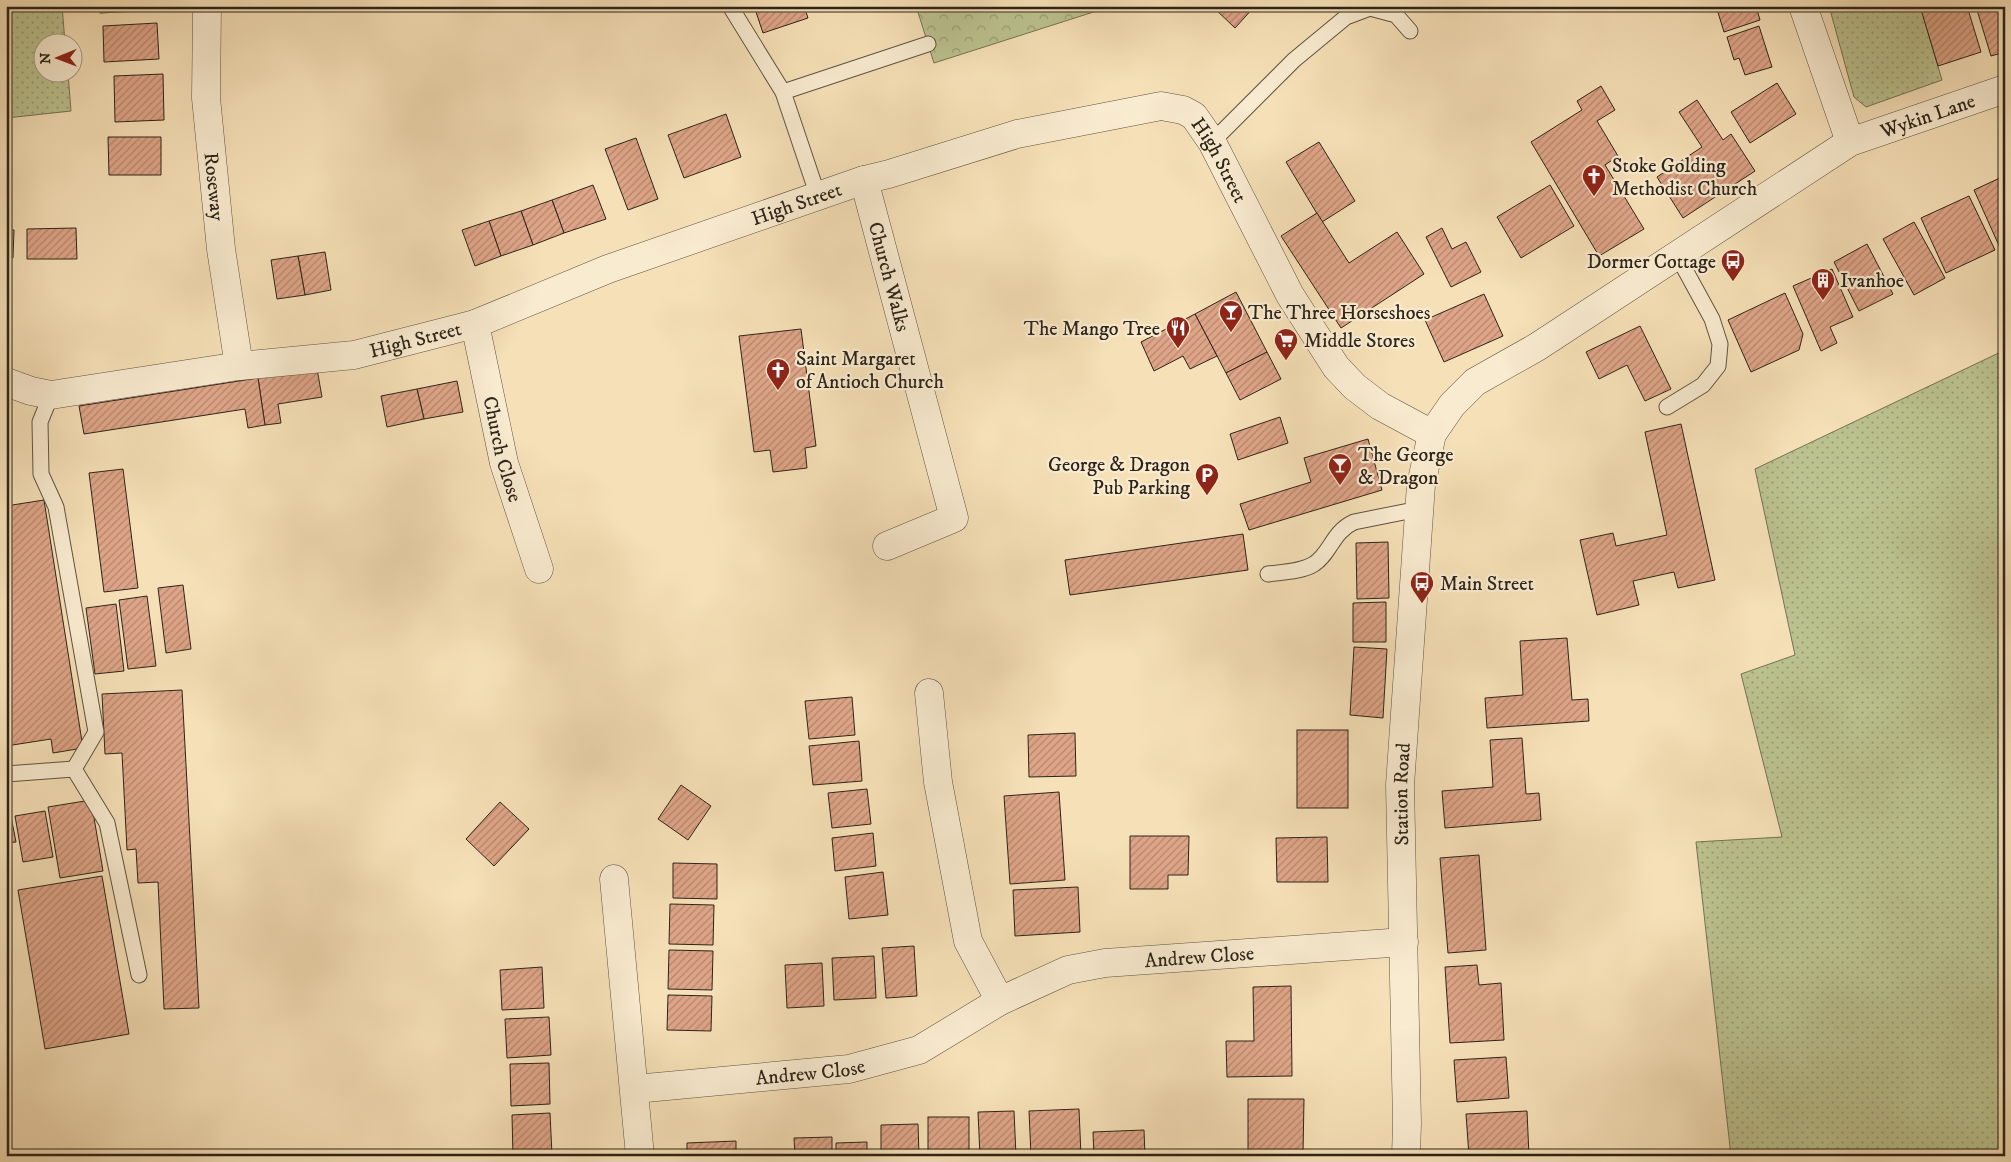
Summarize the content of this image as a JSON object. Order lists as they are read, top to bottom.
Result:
{
  "streets": {
    "street": [
      "Wykin Lane",
      "High Street",
      "Roseway",
      "Church Walks",
      "Church Close",
      "Station Road",
      "Andrew Close"
    ]
  },
  "crossings": [
    ["High Street", "Roseway"],
    ["High Street", "Church Walks"],
    ["High Street", "Church Close"],
    ["High Street", "Station Road"],
    ["Station Road", "Andrew Close"]
  ],
  "places": {
    "church": ["Stoke Golding Methodist Church", "Saint Margaret of Antioch Church"],
    "bus stop": ["Dormer Cottage", "Main Street"],
    "building": ["Ivanhoe"],
    "bar": ["The Three Horseshoes", "The George & Dragon"],
    "restaurant": ["The Mango Tree"],
    "supermarket": ["Middle Stores"],
    "parking": ["George & Dragon Pub Parking"]
  },
  "north": "left"
}
